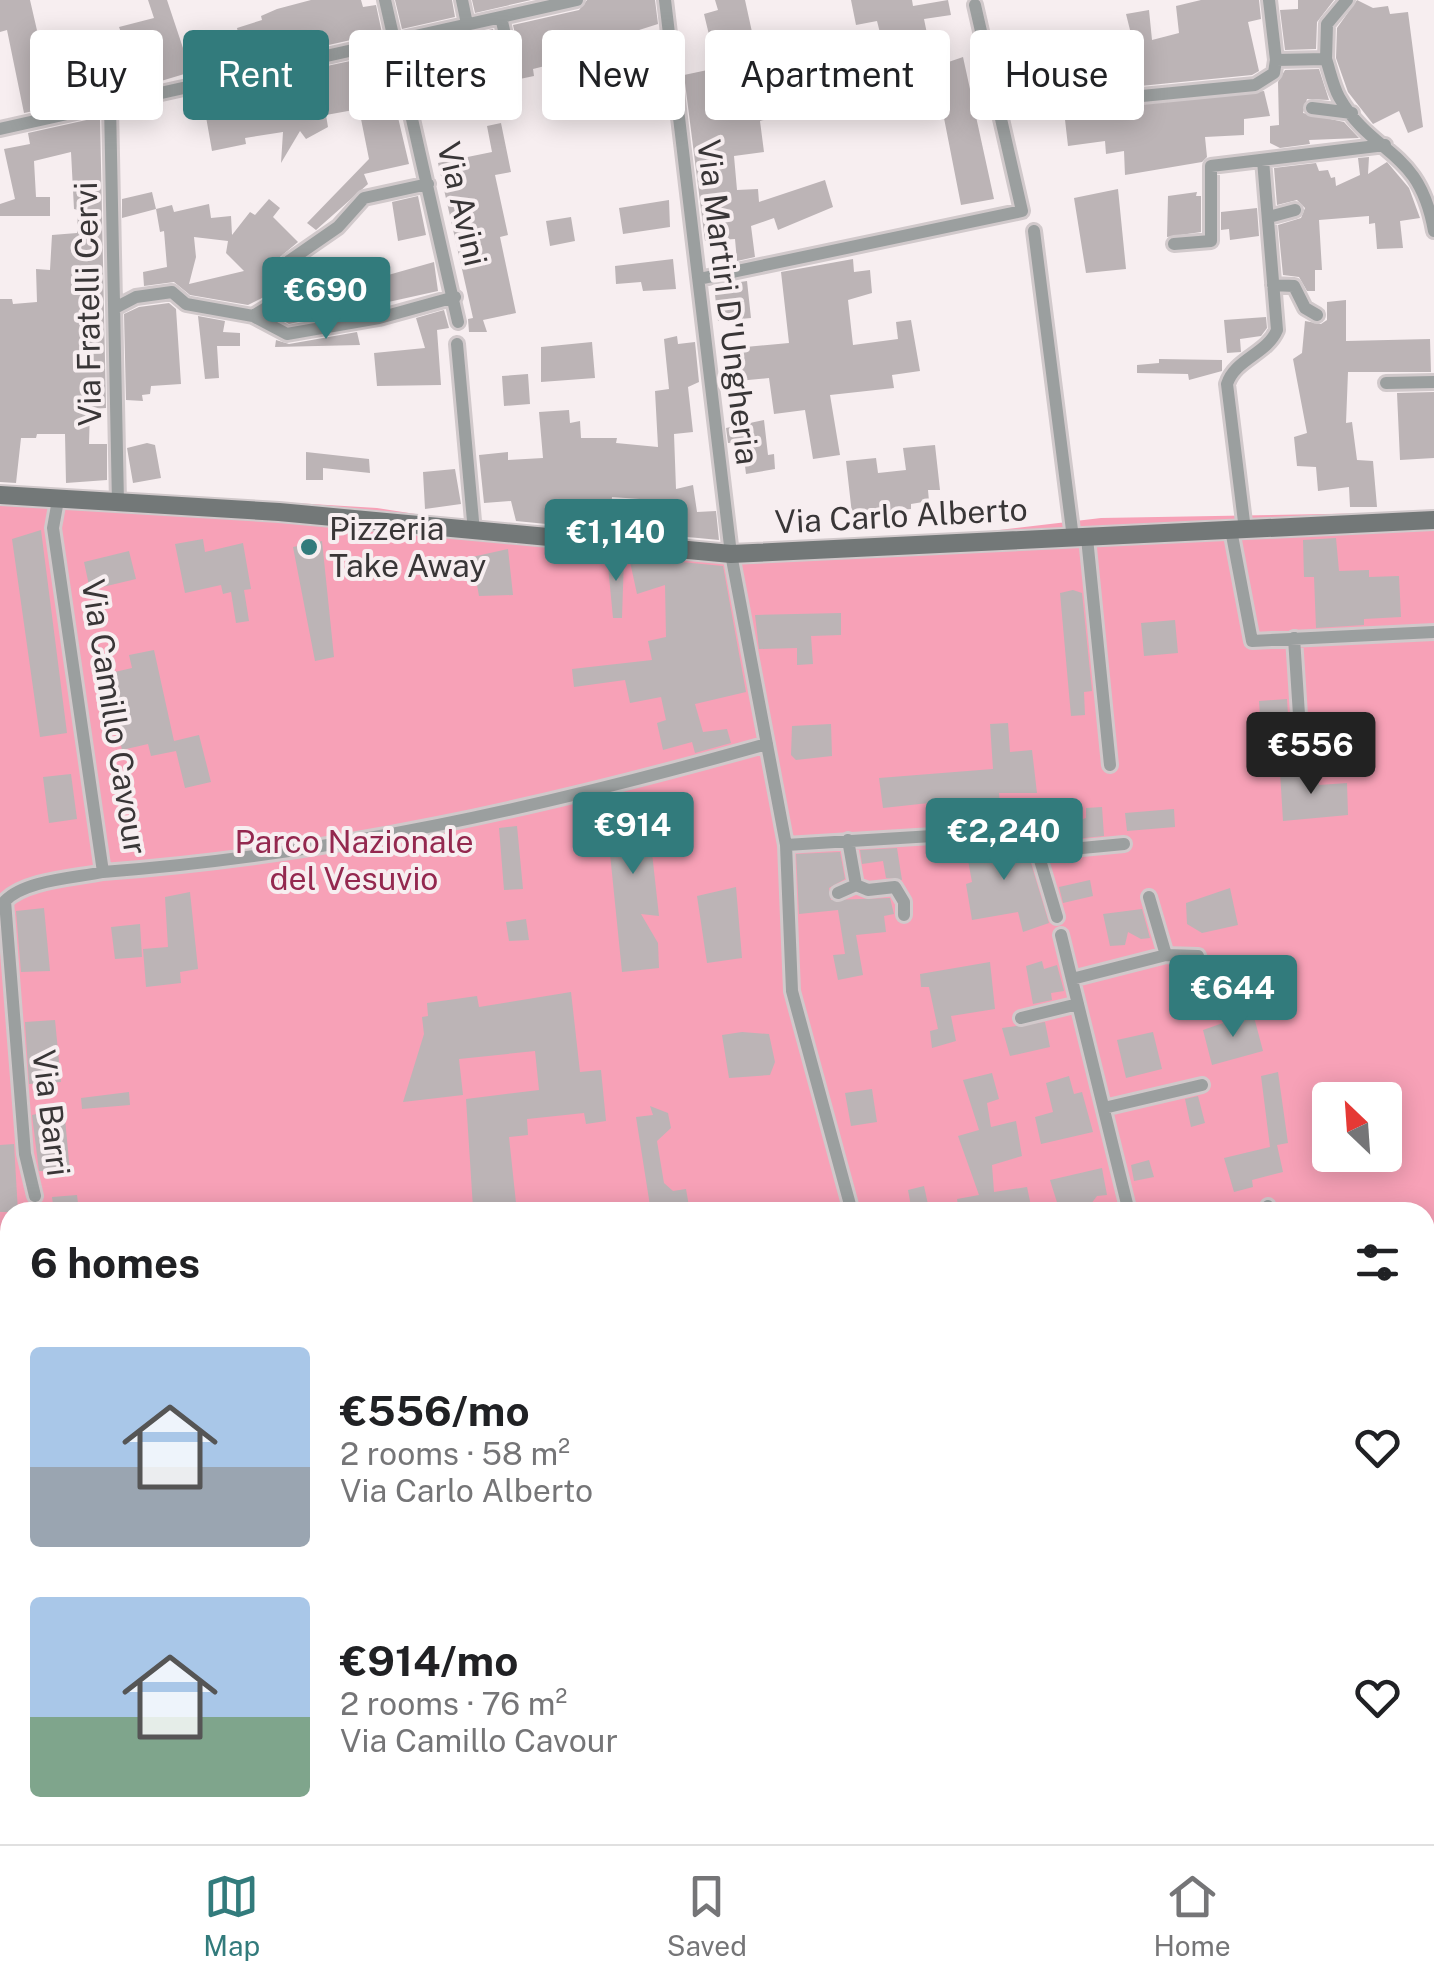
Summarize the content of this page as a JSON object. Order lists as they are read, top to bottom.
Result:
{
  "streets": {
    "street": [
      "Via Avini",
      "Via Martiri D'Ungheria",
      "Via Fratelli Cervi",
      "Via Carlo Alberto",
      "Via Camillo Cavour",
      "Via Barri"
    ]
  },
  "crossings": [
    ["Via Martiri D'Ungheria", "Via Carlo Alberto"],
    ["Via Martiri D'Ungheria", "Via Camillo Cavour"],
    ["Via Camillo Cavour", "Via Barri"]
  ],
  "parks": ["Parco Nazionale del Vesuvio"],
  "places": ["Pizzeria Take Away"],
  "north": "top left",
  "page": {
    "chip": [
      "Buy",
      "Rent",
      "Filters",
      "New",
      "Apartment",
      "House"
    ],
    "price": [
      "€690",
      "€1,140",
      "€556",
      "€914",
      "€2,240",
      "€644"
    ],
    "heading": "6 homes",
    "list": [
      {
        "name": "€556/mo",
        "note": "2 rooms · 58 m² · Via Carlo Alberto"
      },
      {
        "name": "€914/mo",
        "note": "2 rooms · 76 m² · Via Camillo Cavour"
      }
    ],
    "tabs": ["Map", "Saved", "Home"]
  }
}
